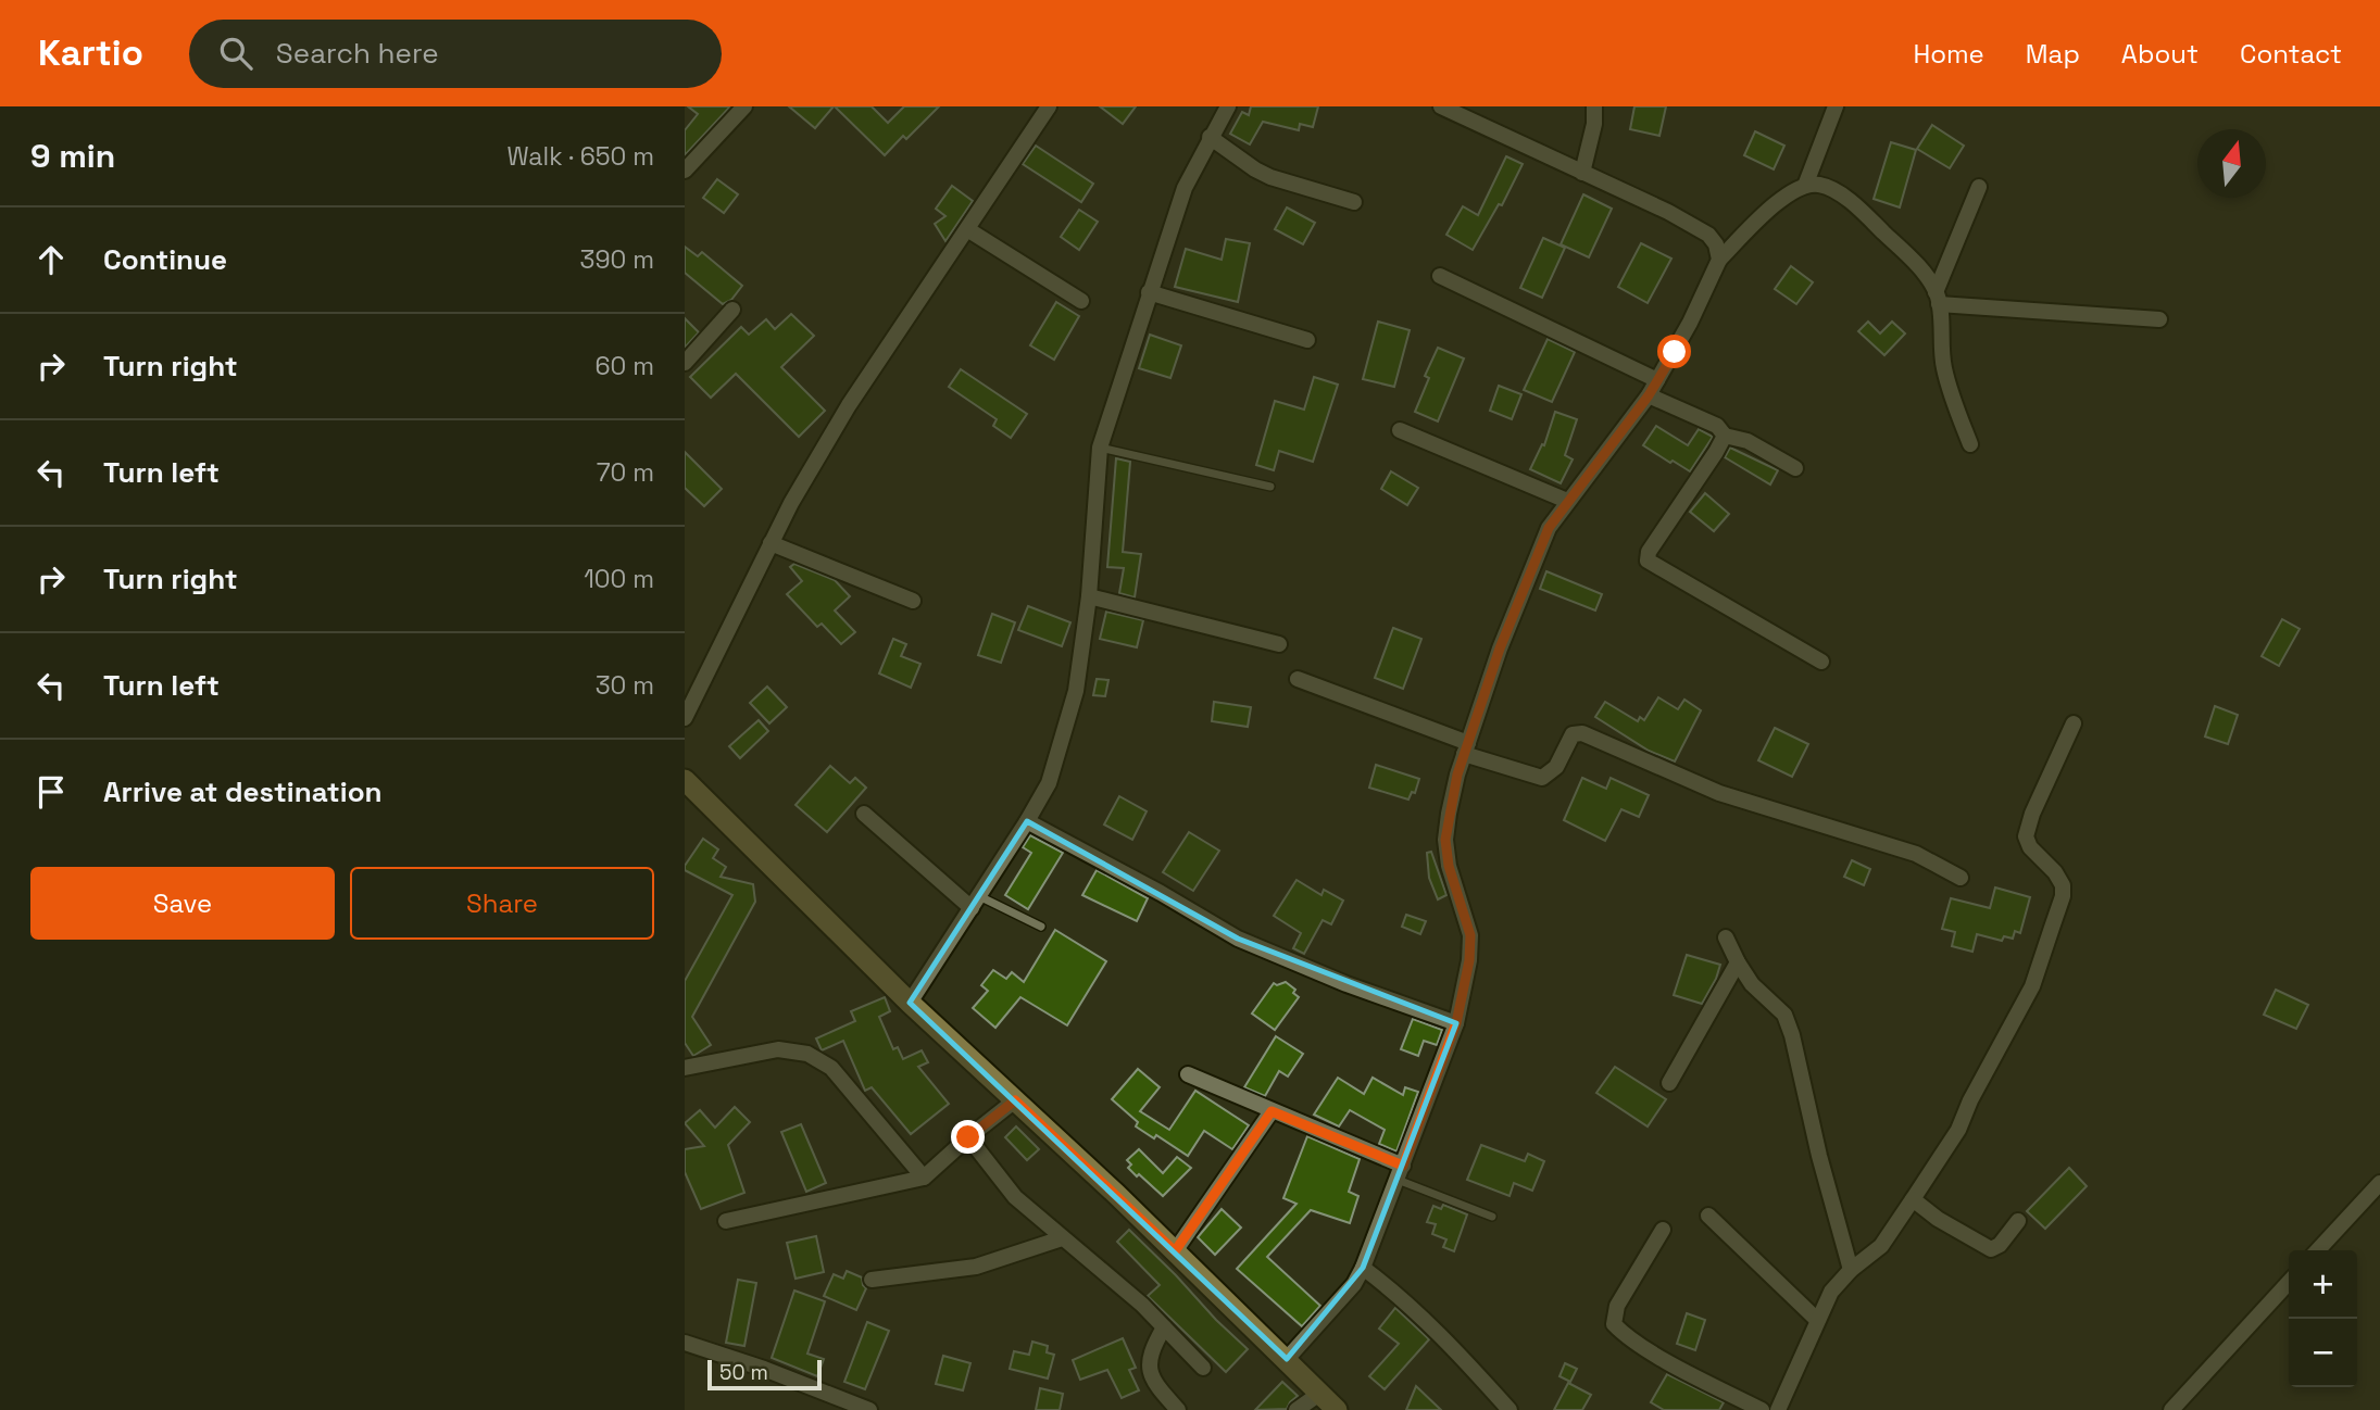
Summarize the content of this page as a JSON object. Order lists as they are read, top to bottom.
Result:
{
  "scale_bar": "50 m",
  "north": "top",
  "page": {
    "header": "Kartio",
    "search": "Search here",
    "nav": [
      "Home",
      "Map",
      "About",
      "Contact"
    ],
    "heading": ["9 min", "Walk · 650 m"],
    "list": [
      ["Continue", "390 m"],
      ["Turn right", "60 m"],
      ["Turn left", "70 m"],
      ["Turn right", "100 m"],
      ["Turn left", "30 m"],
      "Arrive at destination"
    ],
    "buttons": ["Save", "Share"],
    "map_buttons": ["+", "−"],
    "scale": "50 m"
  }
}
